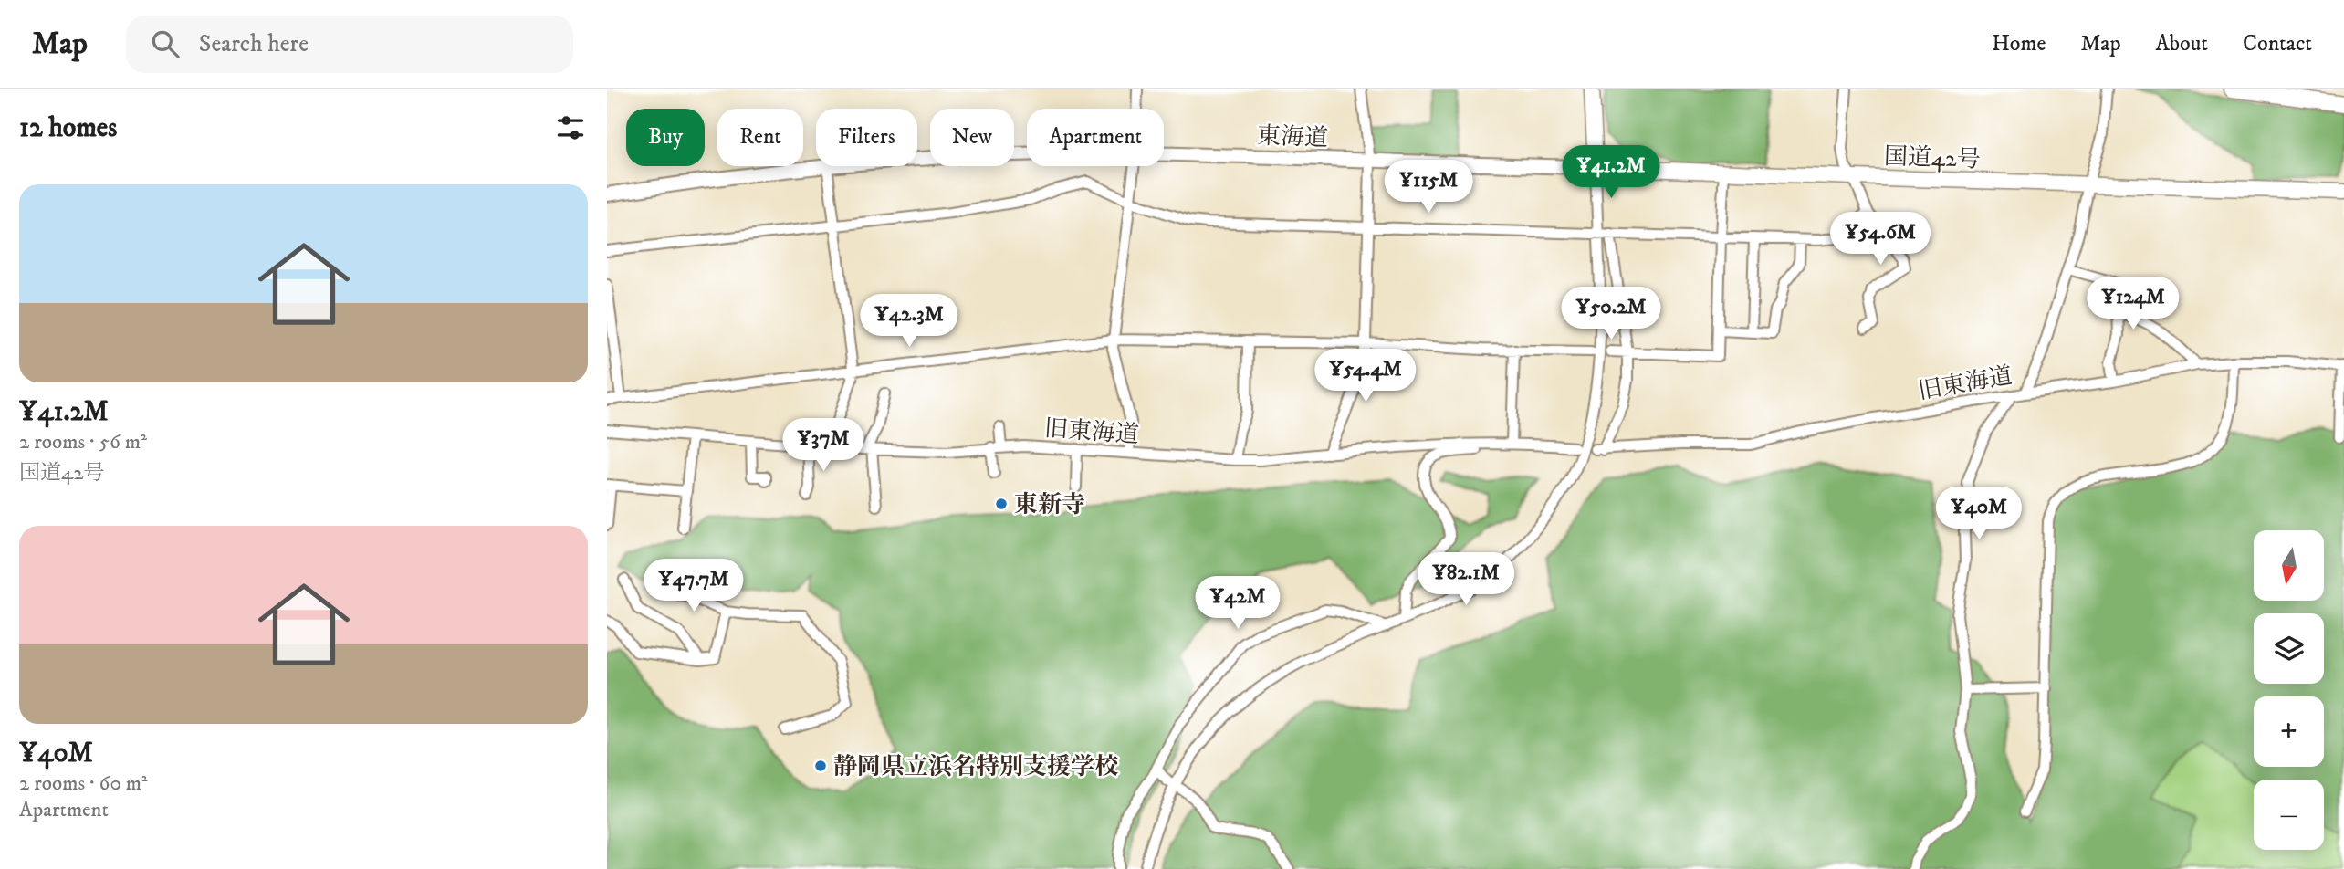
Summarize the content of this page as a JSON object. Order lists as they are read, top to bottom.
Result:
{
  "streets": {
    "highway": ["国道42号"],
    "main road": ["東海道"],
    "street": ["旧東海道"]
  },
  "crossings": [
    ["東海道", "国道42号"]
  ],
  "places": ["東新寺", "静岡県立浜名特別支援学校"],
  "north": "bottom",
  "page": {
    "header": "Map",
    "search": "Search here",
    "nav": [
      "Home",
      "Map",
      "About",
      "Contact"
    ],
    "heading": "12 homes",
    "chip": [
      "Buy",
      "Rent",
      "Filters",
      "New",
      "Apartment"
    ],
    "price": [
      "¥41.2M",
      "¥115M",
      "¥54.6M",
      "¥124M",
      "¥50.2M",
      "¥42.3M",
      "¥54.4M",
      "¥37M",
      "¥40M",
      "¥82.1M",
      "¥47.7M",
      "¥42M"
    ],
    "list": [
      {
        "name": "¥41.2M",
        "note": "2 rooms · 56 m² · 国道42号"
      },
      {
        "name": "¥40M",
        "note": "2 rooms · 60 m² · Apartment"
      }
    ],
    "map_buttons": ["+", "−"]
  }
}
